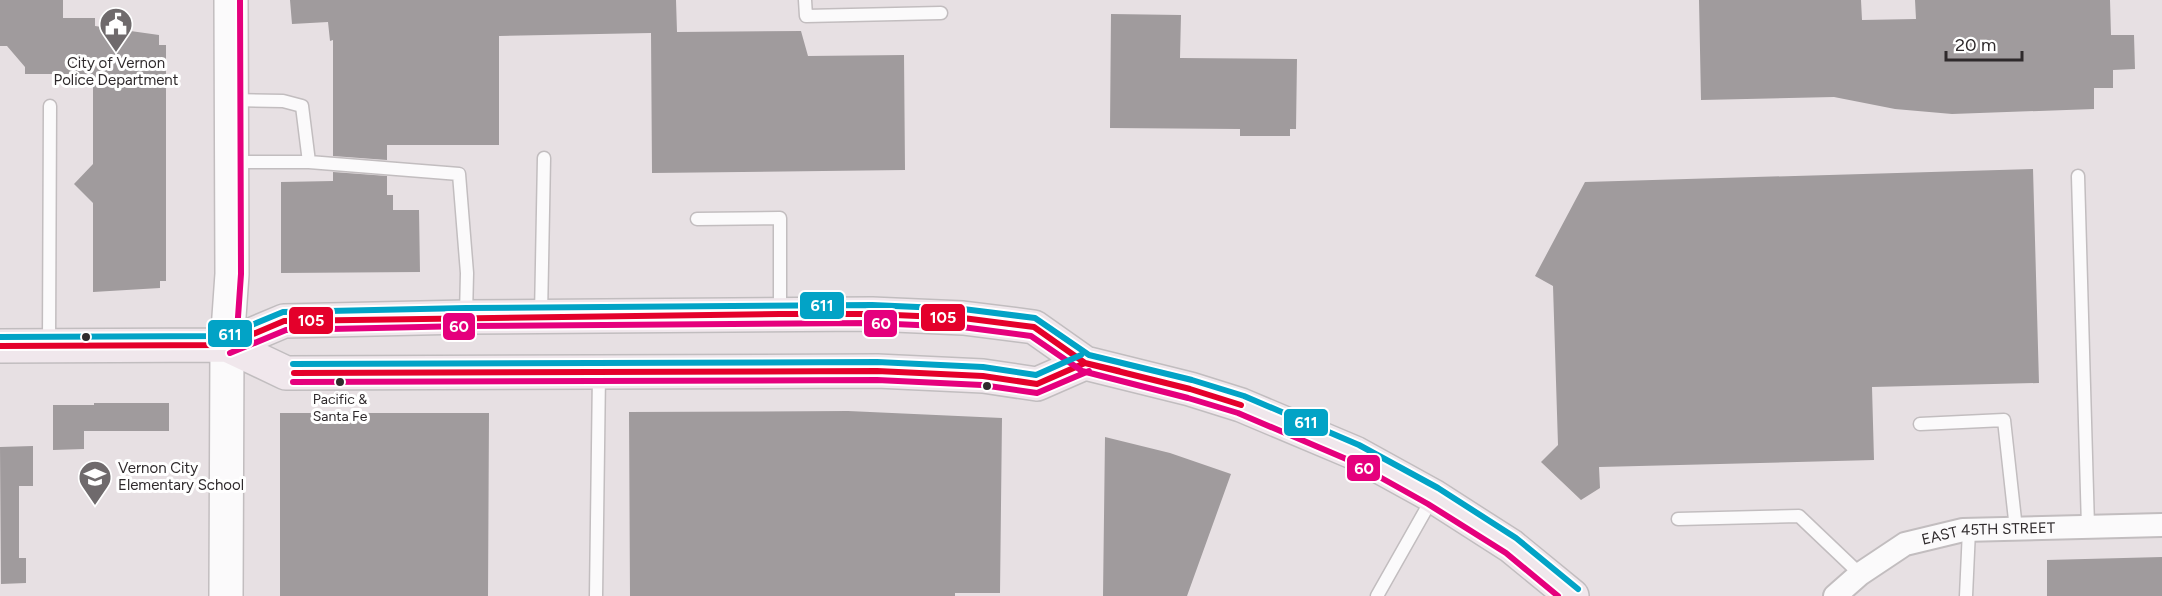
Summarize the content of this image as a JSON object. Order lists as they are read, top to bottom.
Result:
{
  "streets": {
    "street": ["EAST 45TH STREET"]
  },
  "places": {
    "public building": ["City of Vernon Police Department"],
    "other": ["Pacific & Santa Fe"],
    "school or university": ["Vernon City Elementary School"]
  },
  "lines": ["transit line 60", "transit line 611", "transit line 105"],
  "scale_bar": "20 m"
}
